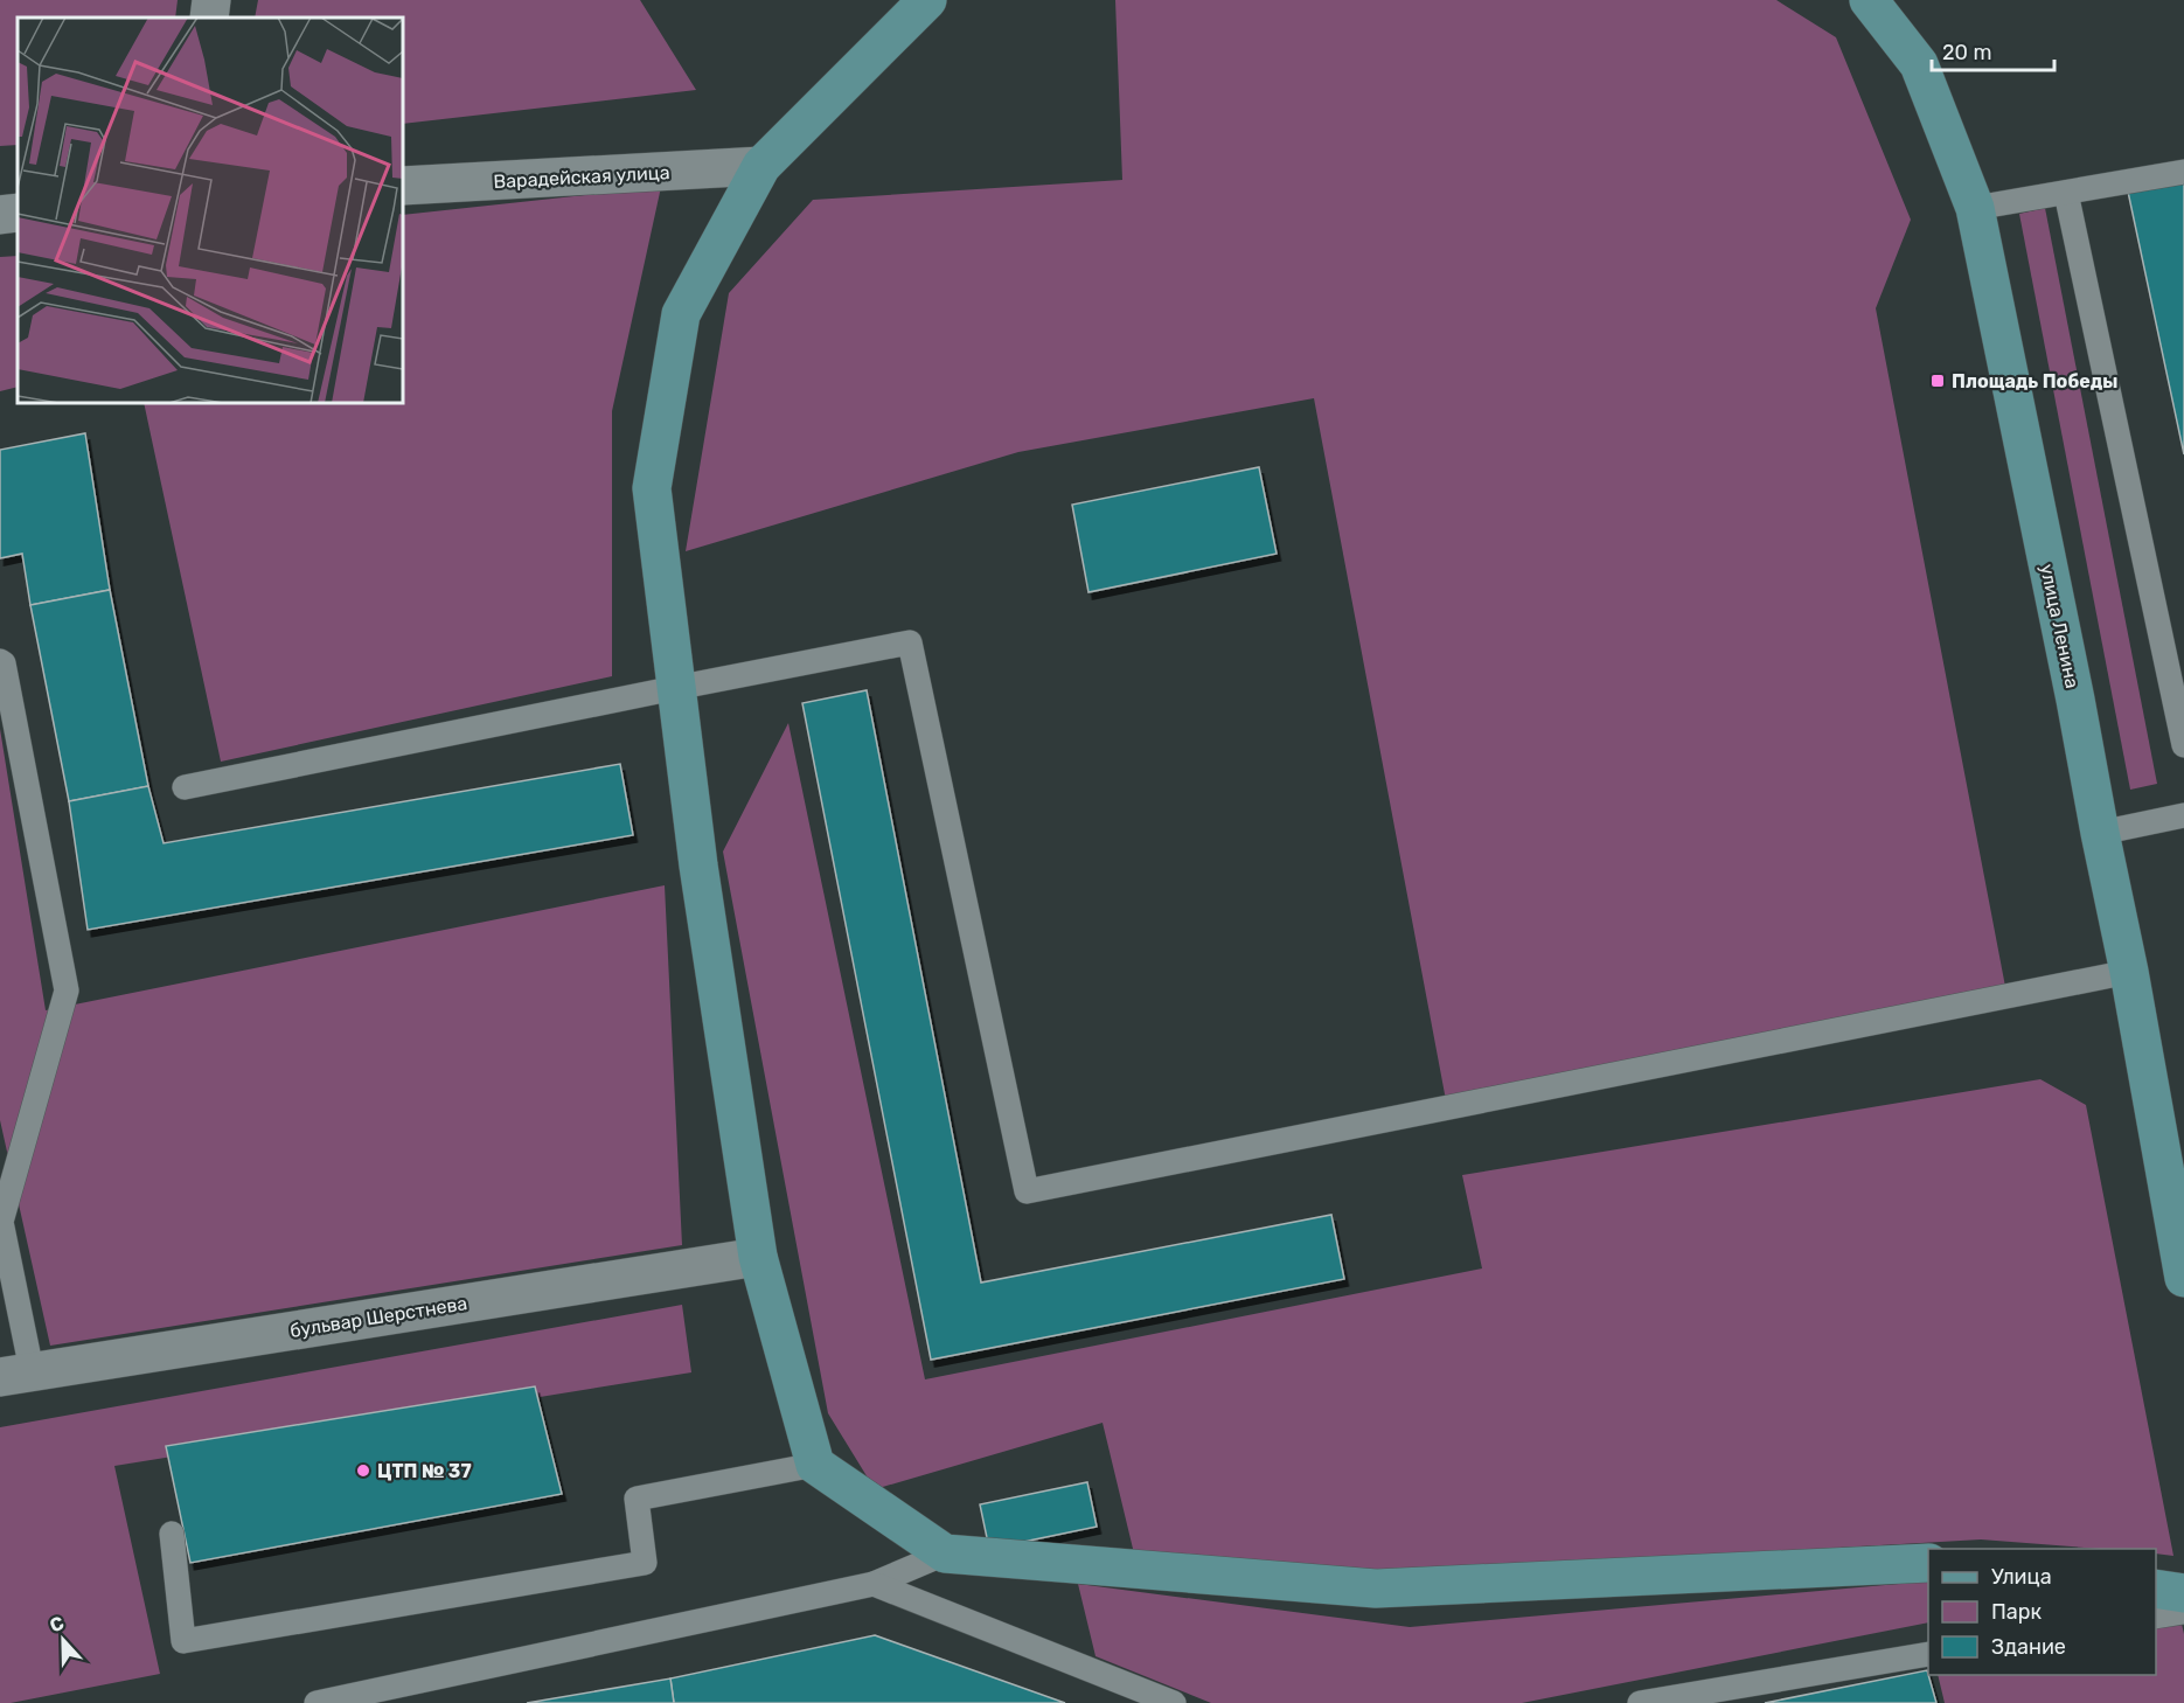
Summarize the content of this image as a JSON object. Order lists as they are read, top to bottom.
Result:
{
  "streets": {
    "street": ["Варадейская улица", "улица Ленина", "бульвар Шерстнева"]
  },
  "places": {
    "transit": ["Площадь Победы"],
    "other": ["ЦТП № 37"]
  },
  "legend": ["Улица", "Парк", "Здание"],
  "scale_bar": "20 m",
  "north": "top"
}
